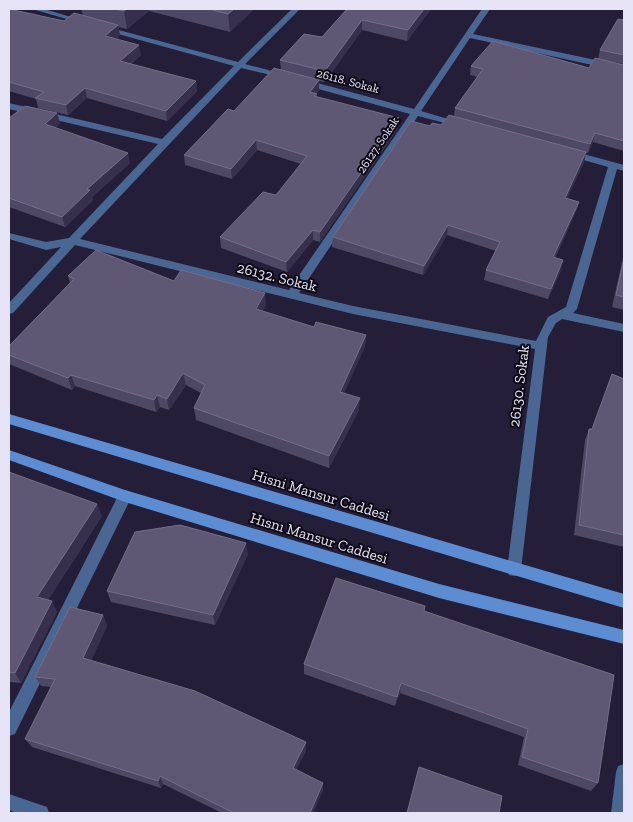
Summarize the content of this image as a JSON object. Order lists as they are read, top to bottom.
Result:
{
  "streets": {
    "main road": ["Hisni Mansur Caddesi", "Hısnı Mansur Caddesi"],
    "street": [
      "26118. Sokak",
      "26127. Sokak",
      "26132. Sokak",
      "26130. Sokak"
    ]
  },
  "crossings": [
    ["26118. Sokak", "26127. Sokak"],
    ["26127. Sokak", "26132. Sokak"],
    ["26132. Sokak", "26130. Sokak"],
    ["26130. Sokak", "Hisni Mansur Caddesi"]
  ]
}
